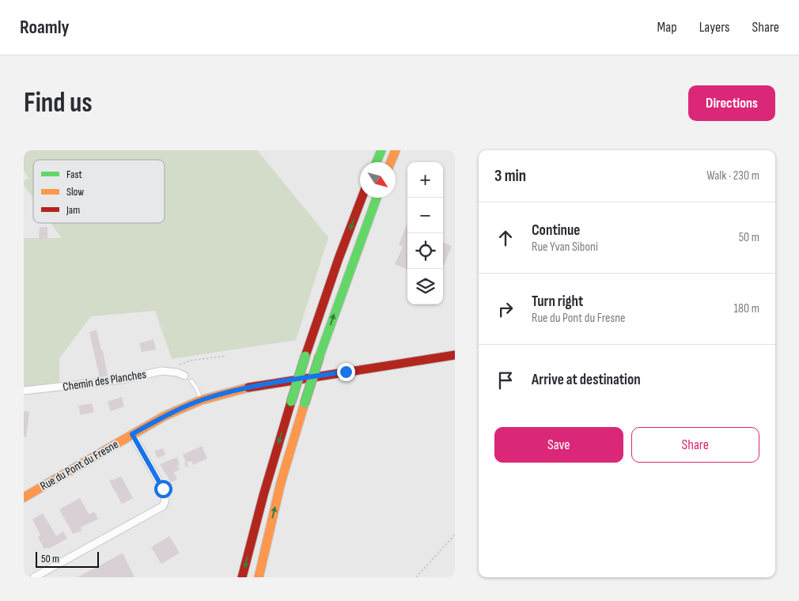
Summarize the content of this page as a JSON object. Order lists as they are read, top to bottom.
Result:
{
  "streets": {
    "main road": ["Rue du Pont du Fresne"],
    "street": ["Chemin des Planches"]
  },
  "legend": ["Fast", "Slow", "Jam"],
  "scale_bar": "50 m",
  "north": "bottom right",
  "page": {
    "header": "Roamly",
    "nav": ["Map", "Layers", "Share"],
    "buttons": [
      "Directions",
      ["Save", "Share"]
    ],
    "title": "Find us",
    "heading": ["3 min", "Walk · 230 m"],
    "map_buttons": ["+", "−"],
    "list": [
      ["Continue", "Rue Yvan Siboni", "50 m"],
      ["Turn right", "Rue du Pont du Fresne", "180 m"],
      "Arrive at destination"
    ],
    "scale": "50 m"
  }
}
